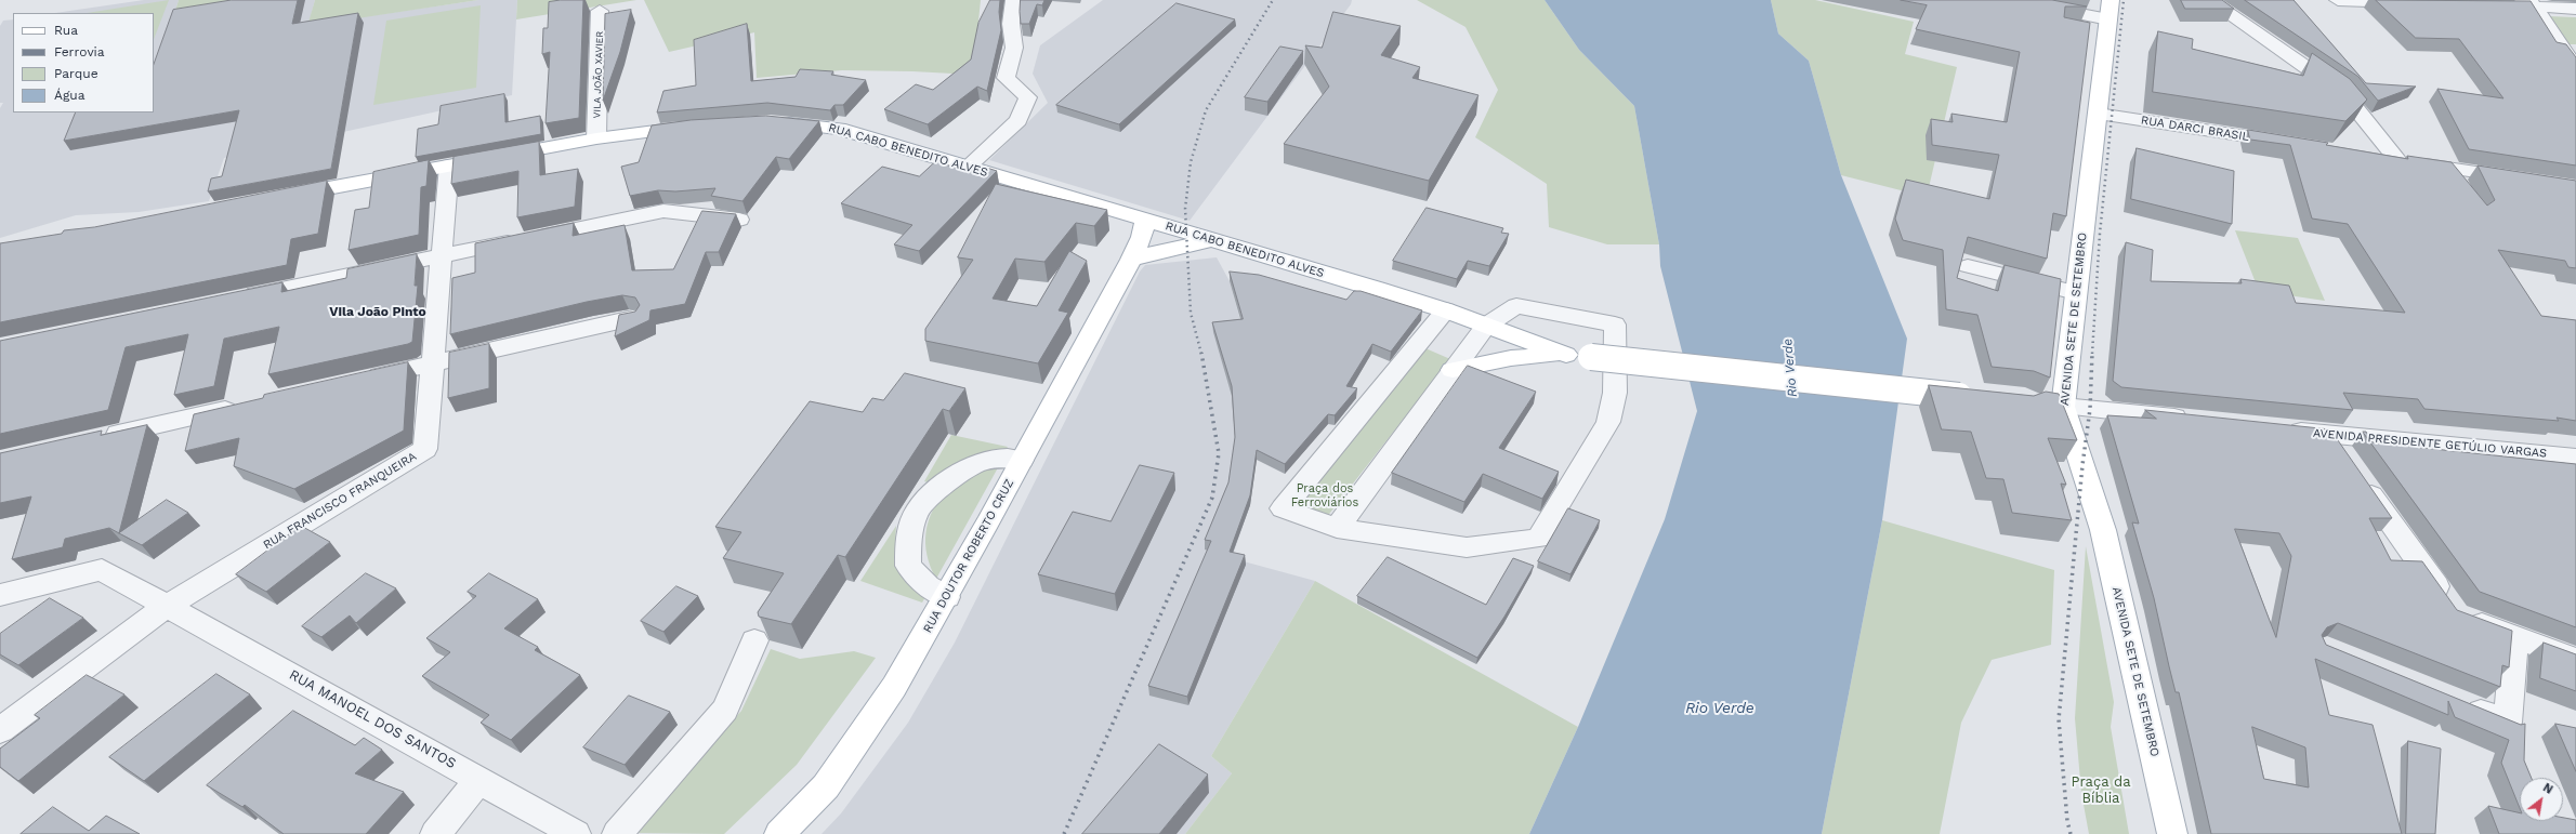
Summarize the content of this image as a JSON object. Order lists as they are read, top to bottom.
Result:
{
  "streets": {
    "main road": ["RUA CABO BENEDITO ALVES", "AVENIDA SETE DE SETEMBRO", "RUA DOUTOR ROBERTO CRUZ"],
    "street": [
      "VILA JOÃO XAVIER",
      "RUA DARCI BRASIL",
      "AVENIDA PRESIDENTE GETÚLIO VARGAS",
      "RUA FRANCISCO FRANQUEIRA",
      "RUA MANOEL DOS SANTOS"
    ]
  },
  "crossings": [
    ["RUA DARCI BRASIL", "AVENIDA SETE DE SETEMBRO"],
    ["RUA CABO BENEDITO ALVES", "RUA DOUTOR ROBERTO CRUZ"],
    ["RUA FRANCISCO FRANQUEIRA", "RUA MANOEL DOS SANTOS"]
  ],
  "districts": ["Vila João Pinto"],
  "water": ["Rio Verde"],
  "parks": ["Praça dos Ferroviários", "Praça da Bíblia"],
  "legend": [
    "Rua",
    "Ferrovia",
    "Parque",
    "Água"
  ],
  "north": "top right"
}
